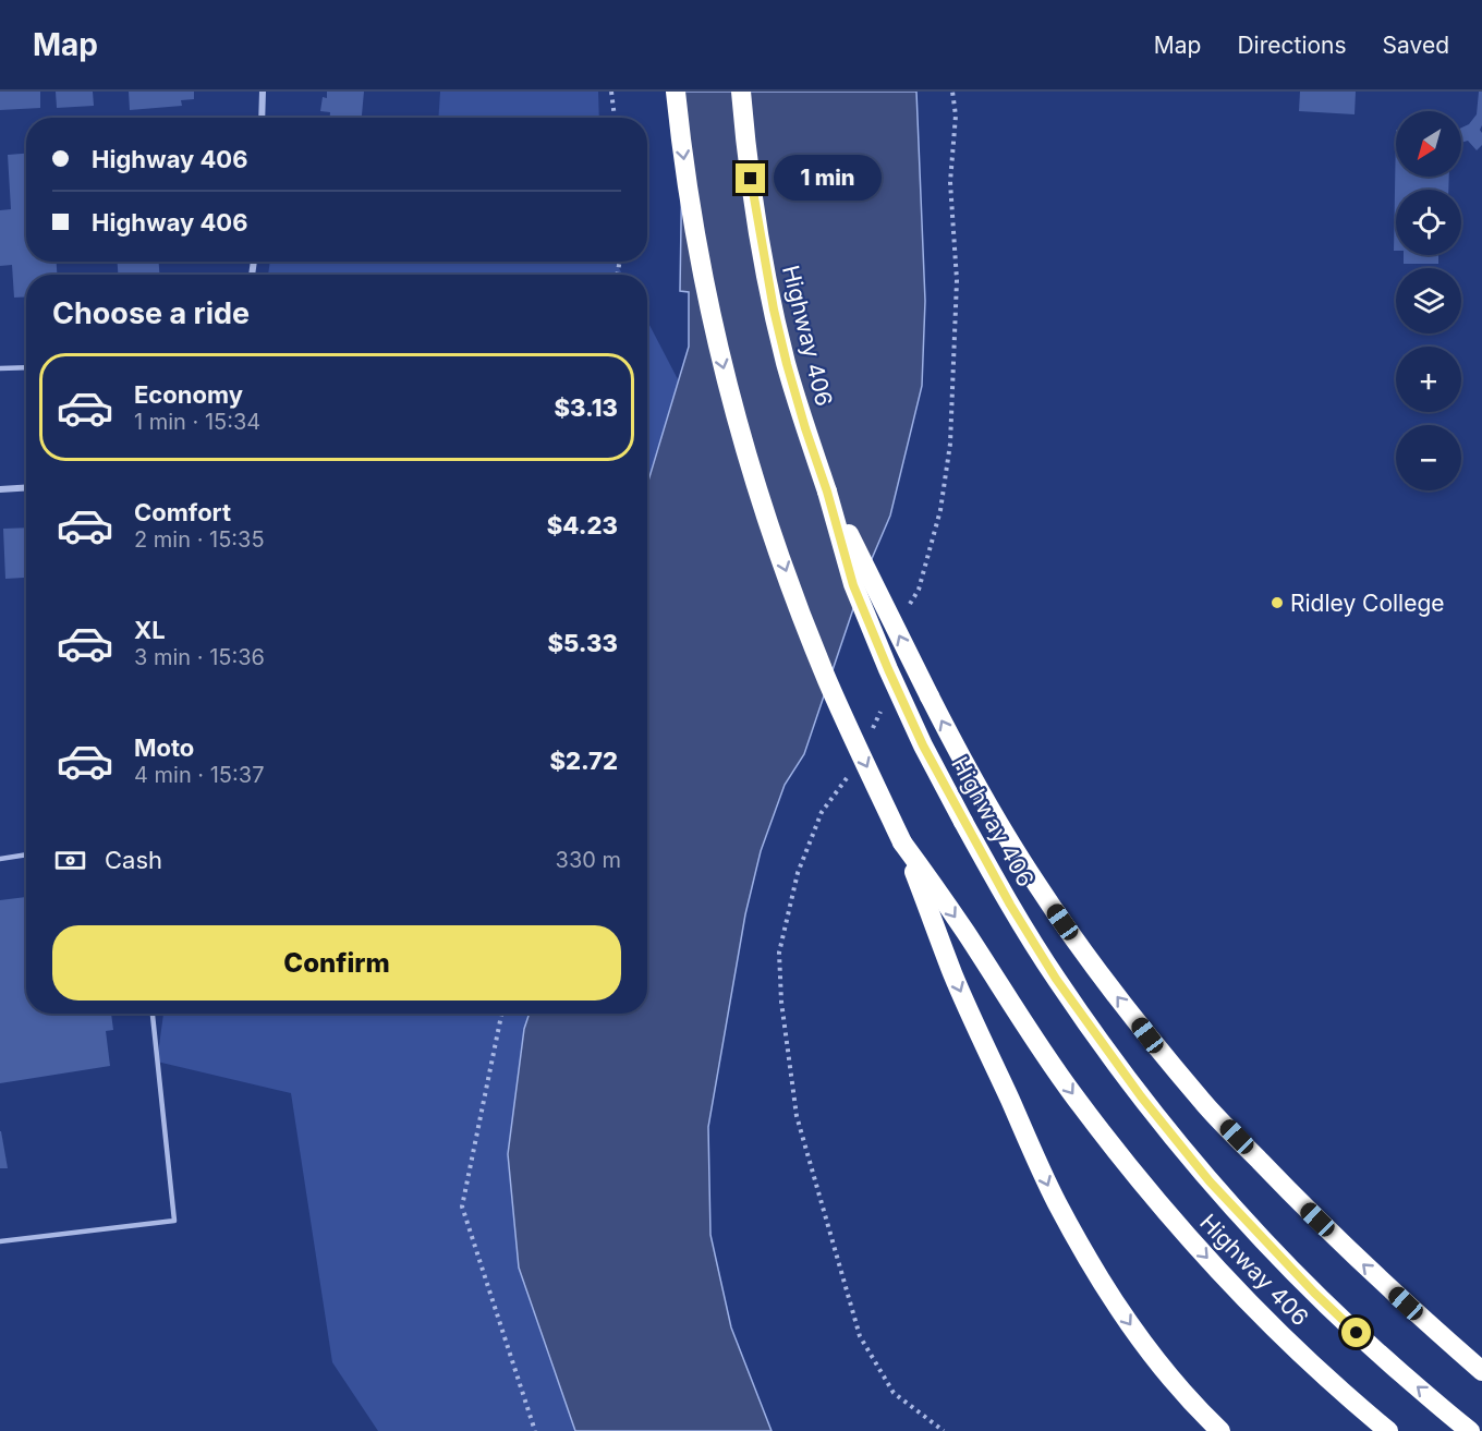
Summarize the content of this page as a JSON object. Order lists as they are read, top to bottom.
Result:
{
  "streets": {
    "highway": ["Highway 406"]
  },
  "places": ["Ridley College"],
  "north": "bottom left",
  "page": {
    "header": "Map",
    "nav": ["Map", "Directions", "Saved"],
    "map_buttons": ["+", "−"],
    "banner": ["Highway 406", "Highway 406"],
    "bubble": "1 min",
    "heading": "Choose a ride",
    "list": [
      {
        "name": "Economy",
        "note": "1 min · 15:34",
        "value": "$3.13"
      },
      {
        "name": "Comfort",
        "note": "2 min · 15:35",
        "value": "$4.23"
      },
      {
        "name": "XL",
        "note": "3 min · 15:36",
        "value": "$5.33"
      },
      {
        "name": "Moto",
        "note": "4 min · 15:37",
        "value": "$2.72"
      }
    ],
    "pay": ["Cash", "330 m"],
    "buttons": "Confirm"
  }
}
